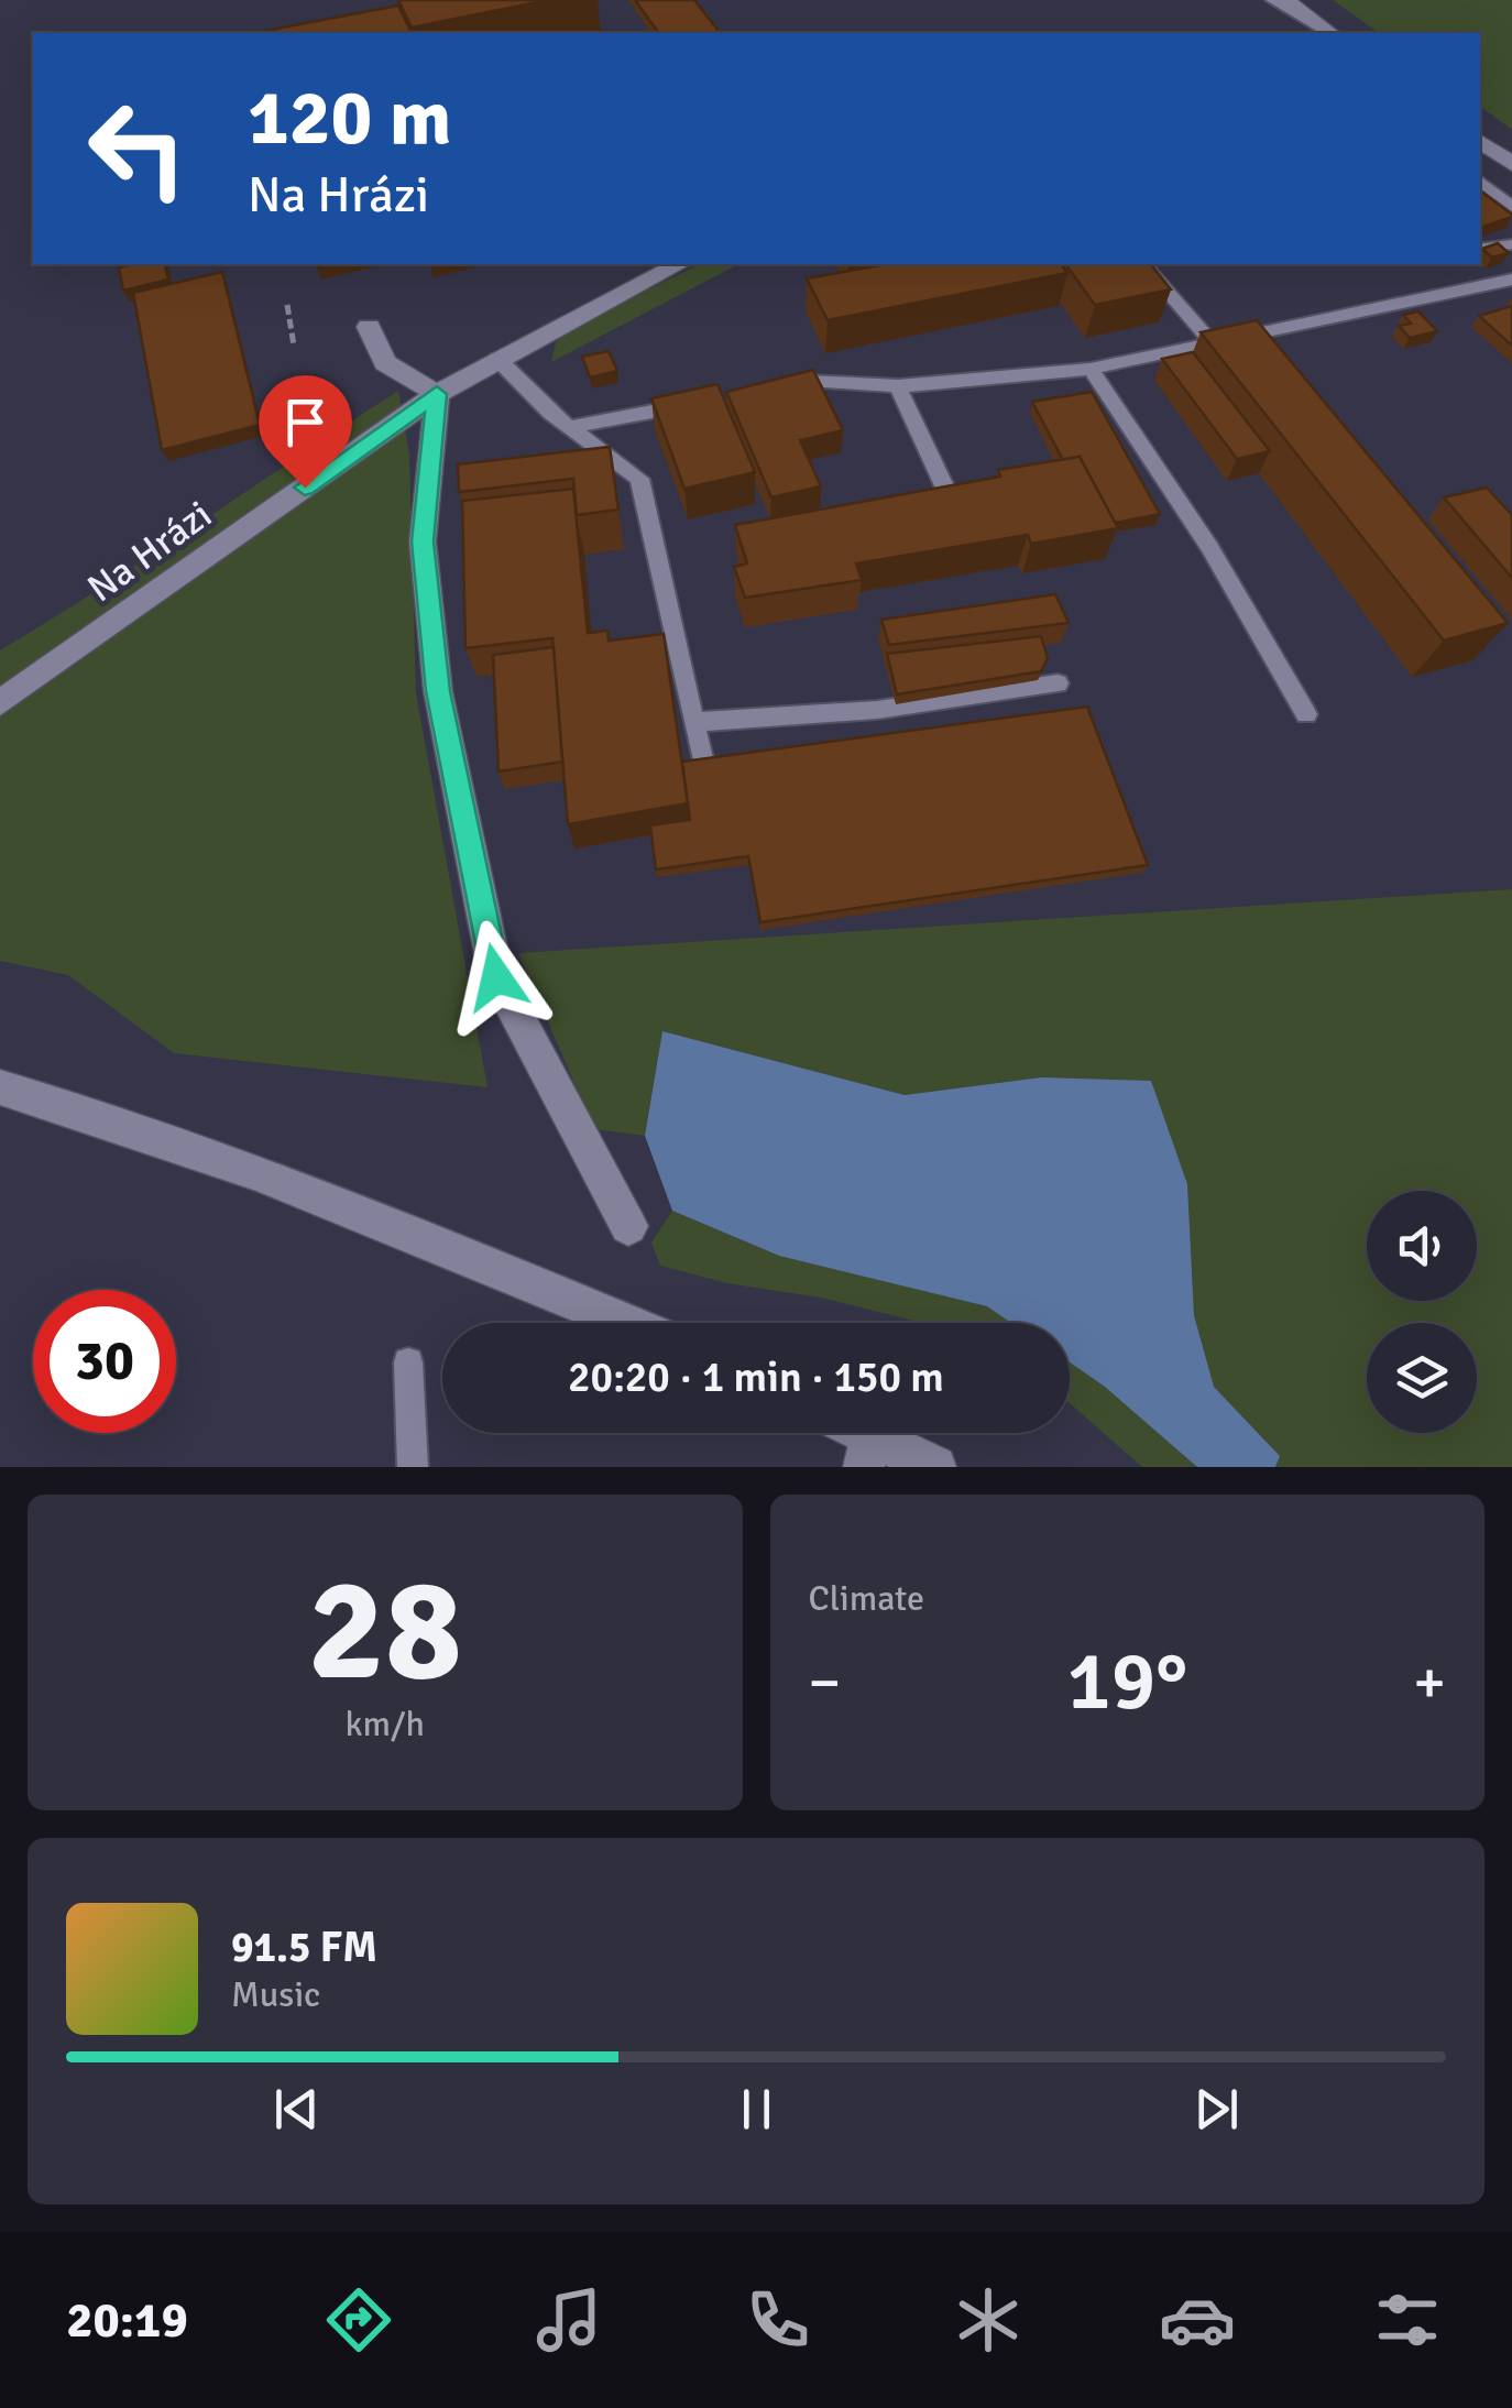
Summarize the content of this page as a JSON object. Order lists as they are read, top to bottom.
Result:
{
  "streets": {
    "street": ["Na Hrázi"]
  },
  "page": {
    "turn": ["120 m", "Na Hrázi"],
    "limit": "30",
    "trip": "20:20 · 1 min · 150 m",
    "tile": [
      ["28", "km/h"],
      "Climate"
    ],
    "heat": ["−", "19°", "+"],
    "song": ["91.5 FM", "Music"],
    "tabs": "20:19"
  }
}
